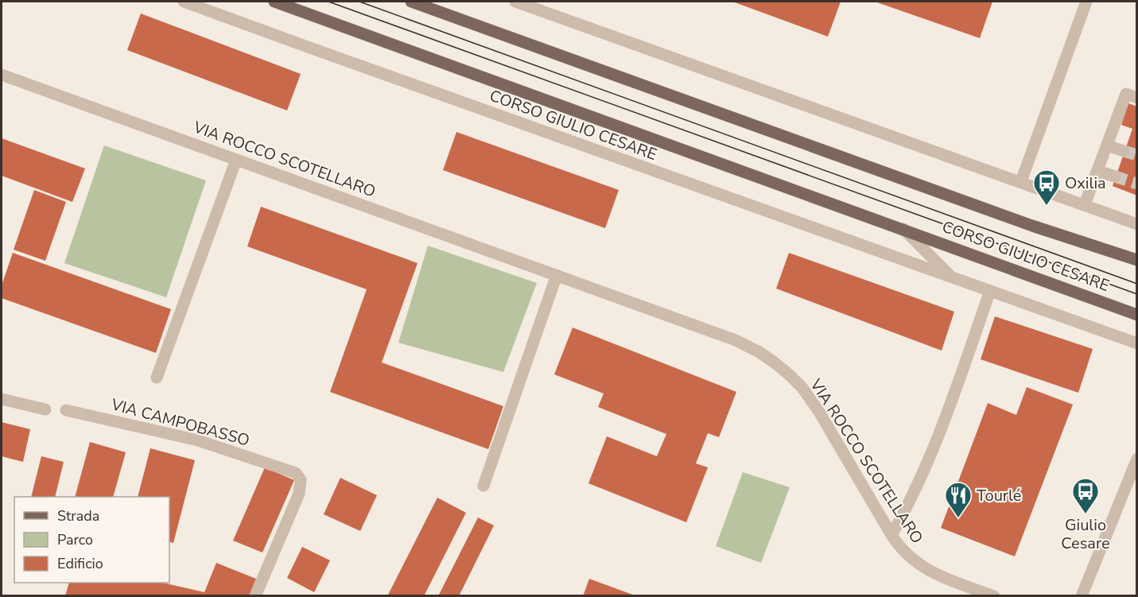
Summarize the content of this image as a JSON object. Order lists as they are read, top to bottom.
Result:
{
  "streets": {
    "main road": ["CORSO GIULIO CESARE"],
    "street": ["VIA ROCCO SCOTELLARO", "VIA CAMPOBASSO"]
  },
  "places": {
    "bus stop": ["Oxilia", "Giulio Cesare"],
    "restaurant": ["Tourlé"]
  },
  "legend": ["Strada", "Parco", "Edificio"]
}
